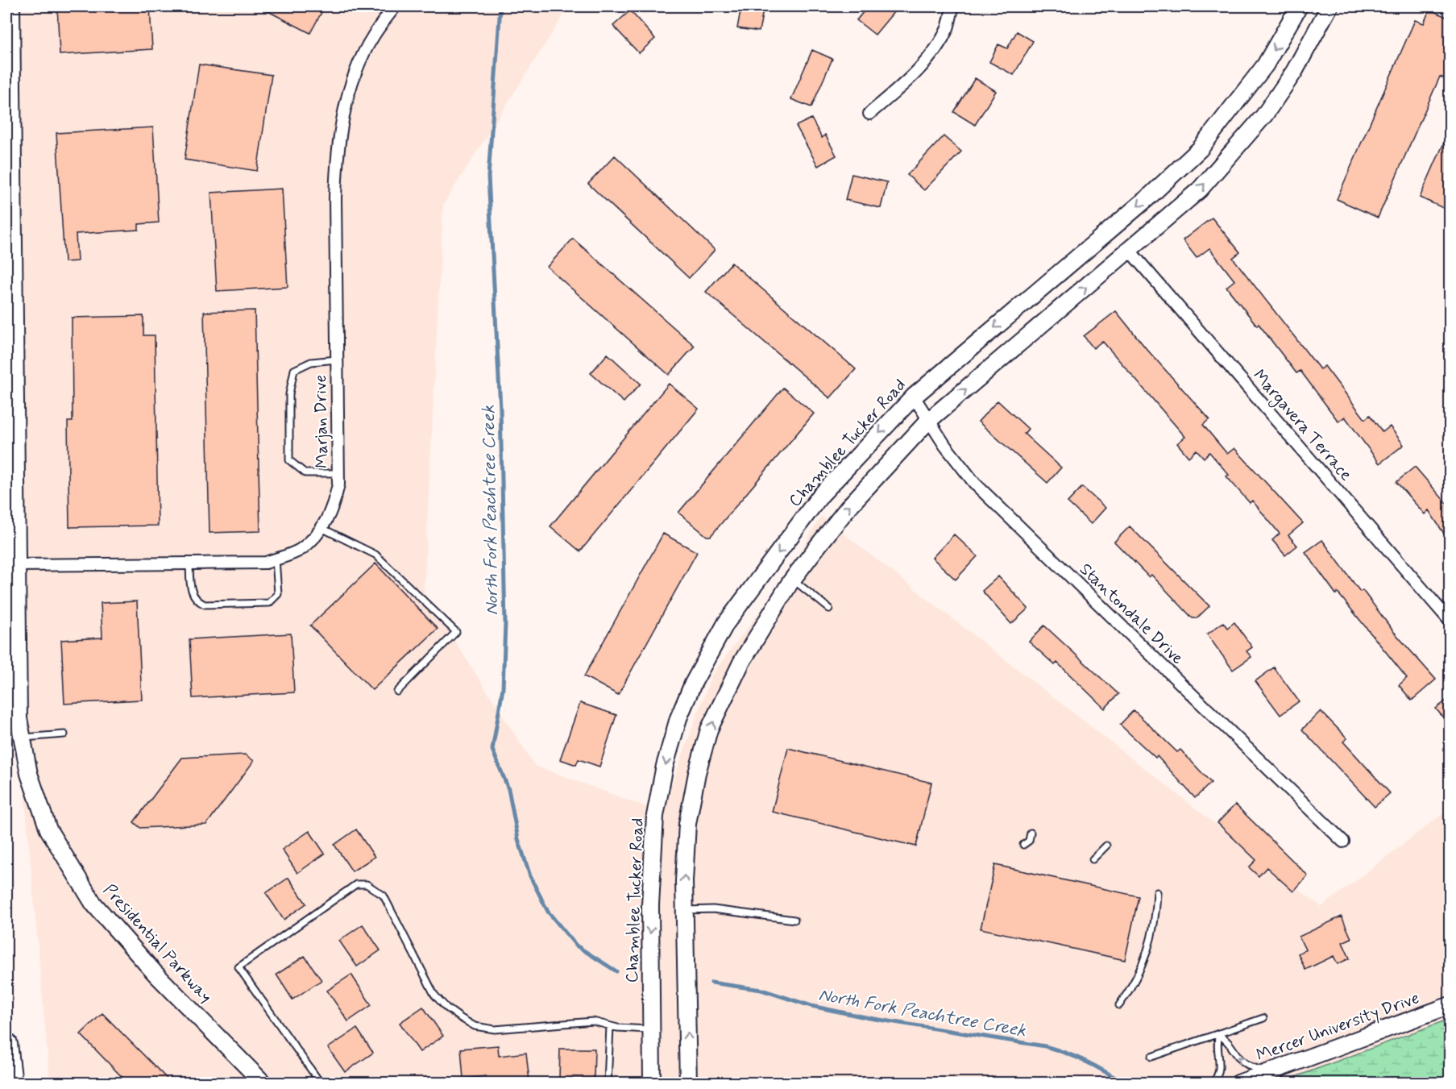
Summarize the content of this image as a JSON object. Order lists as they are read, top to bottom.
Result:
{
  "streets": {
    "main road": ["Chamblee Tucker Road", "Presidential Parkway", "Mercer University Drive"],
    "street": ["Marjan Drive", "Margavera Terrace", "Stantondale Drive"]
  },
  "crossings": [
    ["Marjan Drive", "Presidential Parkway"],
    ["Chamblee Tucker Road", "Stantondale Drive"]
  ],
  "water": ["North Fork Peachtree Creek"]
}
